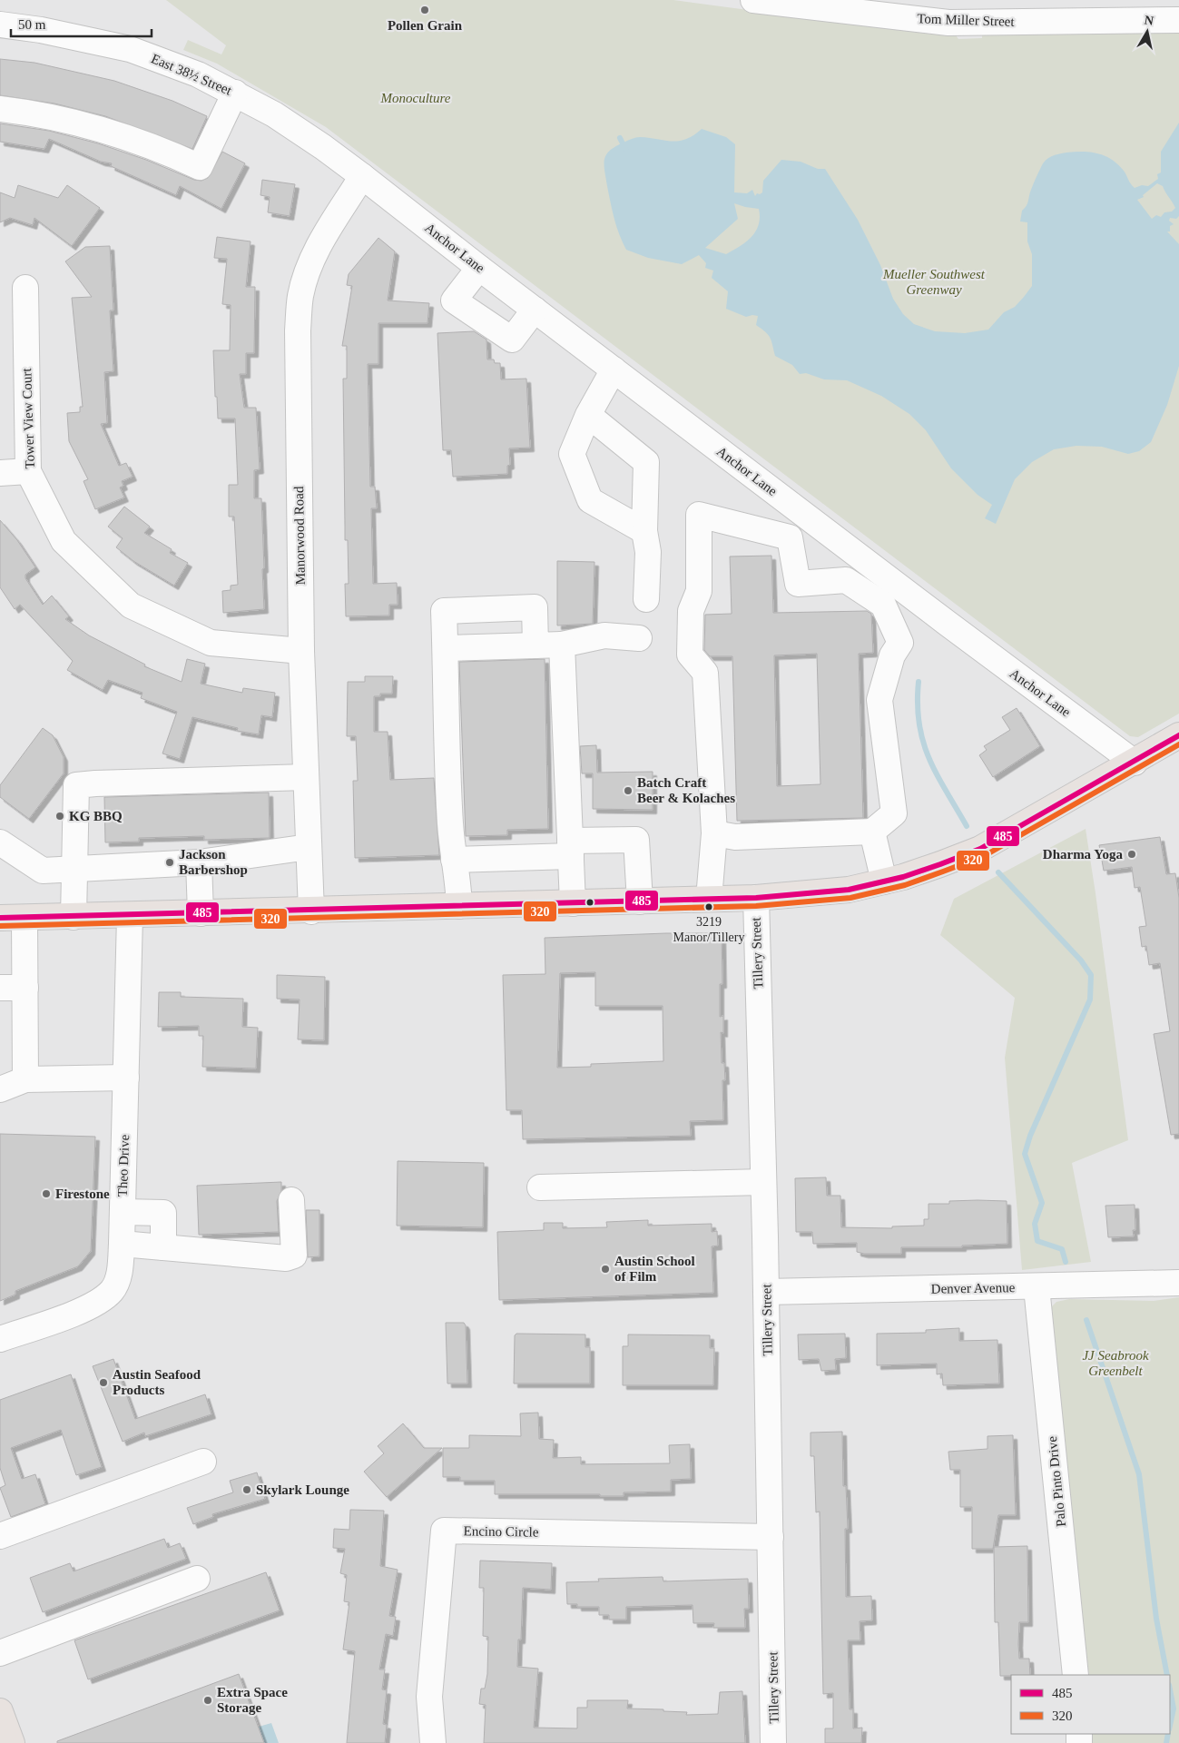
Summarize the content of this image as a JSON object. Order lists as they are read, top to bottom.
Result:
{
  "streets": {
    "street": [
      "Tom Miller Street",
      "East 38½ Street",
      "Anchor Lane",
      "Tower View Court",
      "Manorwood Road",
      "Tillery Street",
      "Theo Drive",
      "Denver Avenue",
      "Palo Pinto Drive",
      "Encino Circle"
    ]
  },
  "crossings": [
    ["East 38½ Street", "Anchor Lane"],
    ["East 38½ Street", "Manorwood Road"],
    ["Anchor Lane", "Manorwood Road"],
    ["Tower View Court", "Manorwood Road"],
    ["Tillery Street", "Denver Avenue"],
    ["Tillery Street", "Encino Circle"],
    ["Denver Avenue", "Palo Pinto Drive"]
  ],
  "parks": ["Monoculture", "Mueller Southwest Greenway", "JJ Seabrook Greenbelt"],
  "places": [
    "Pollen Grain",
    "Batch Craft Beer & Kolaches",
    "KG BBQ",
    "Dharma Yoga",
    "Jackson Barbershop",
    "3219 Manor/Tillery",
    "Firestone",
    "Austin School of Film",
    "Austin Seafood Products",
    "Skylark Lounge",
    "Extra Space Storage"
  ],
  "lines": ["transit line 485", "transit line 320"],
  "legend": ["485", "320"],
  "scale_bar": "50 m",
  "north": "top"
}
